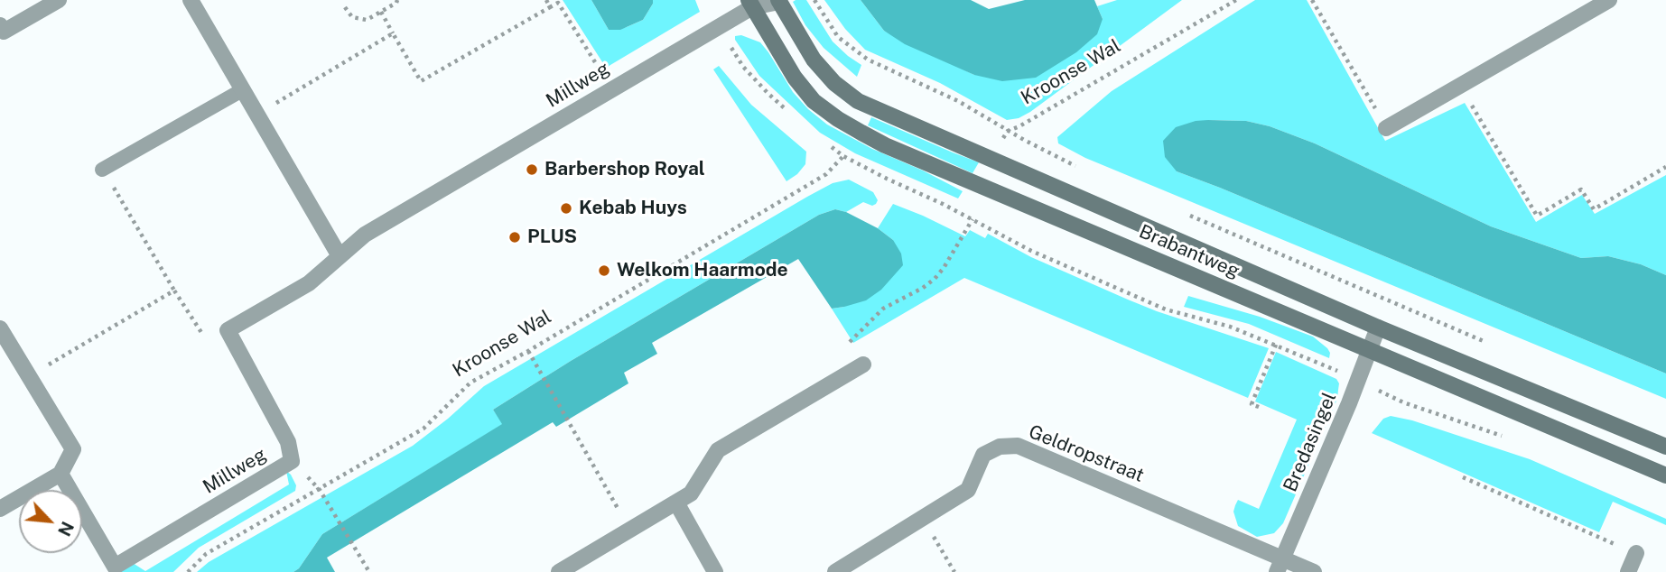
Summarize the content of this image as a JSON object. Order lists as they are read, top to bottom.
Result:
{
  "streets": {
    "street": [
      "Millweg",
      "Brabantweg",
      "Bredasingel",
      "Geldropstraat"
    ],
    "path": ["Kroonse Wal"]
  },
  "crossings": [
    ["Millweg", "Brabantweg"],
    ["Brabantweg", "Bredasingel"],
    ["Bredasingel", "Geldropstraat"]
  ],
  "places": [
    "Barbershop Royal",
    "Kebab Huys",
    "PLUS",
    "Welkom Haarmode"
  ],
  "north": "bottom right"
}
